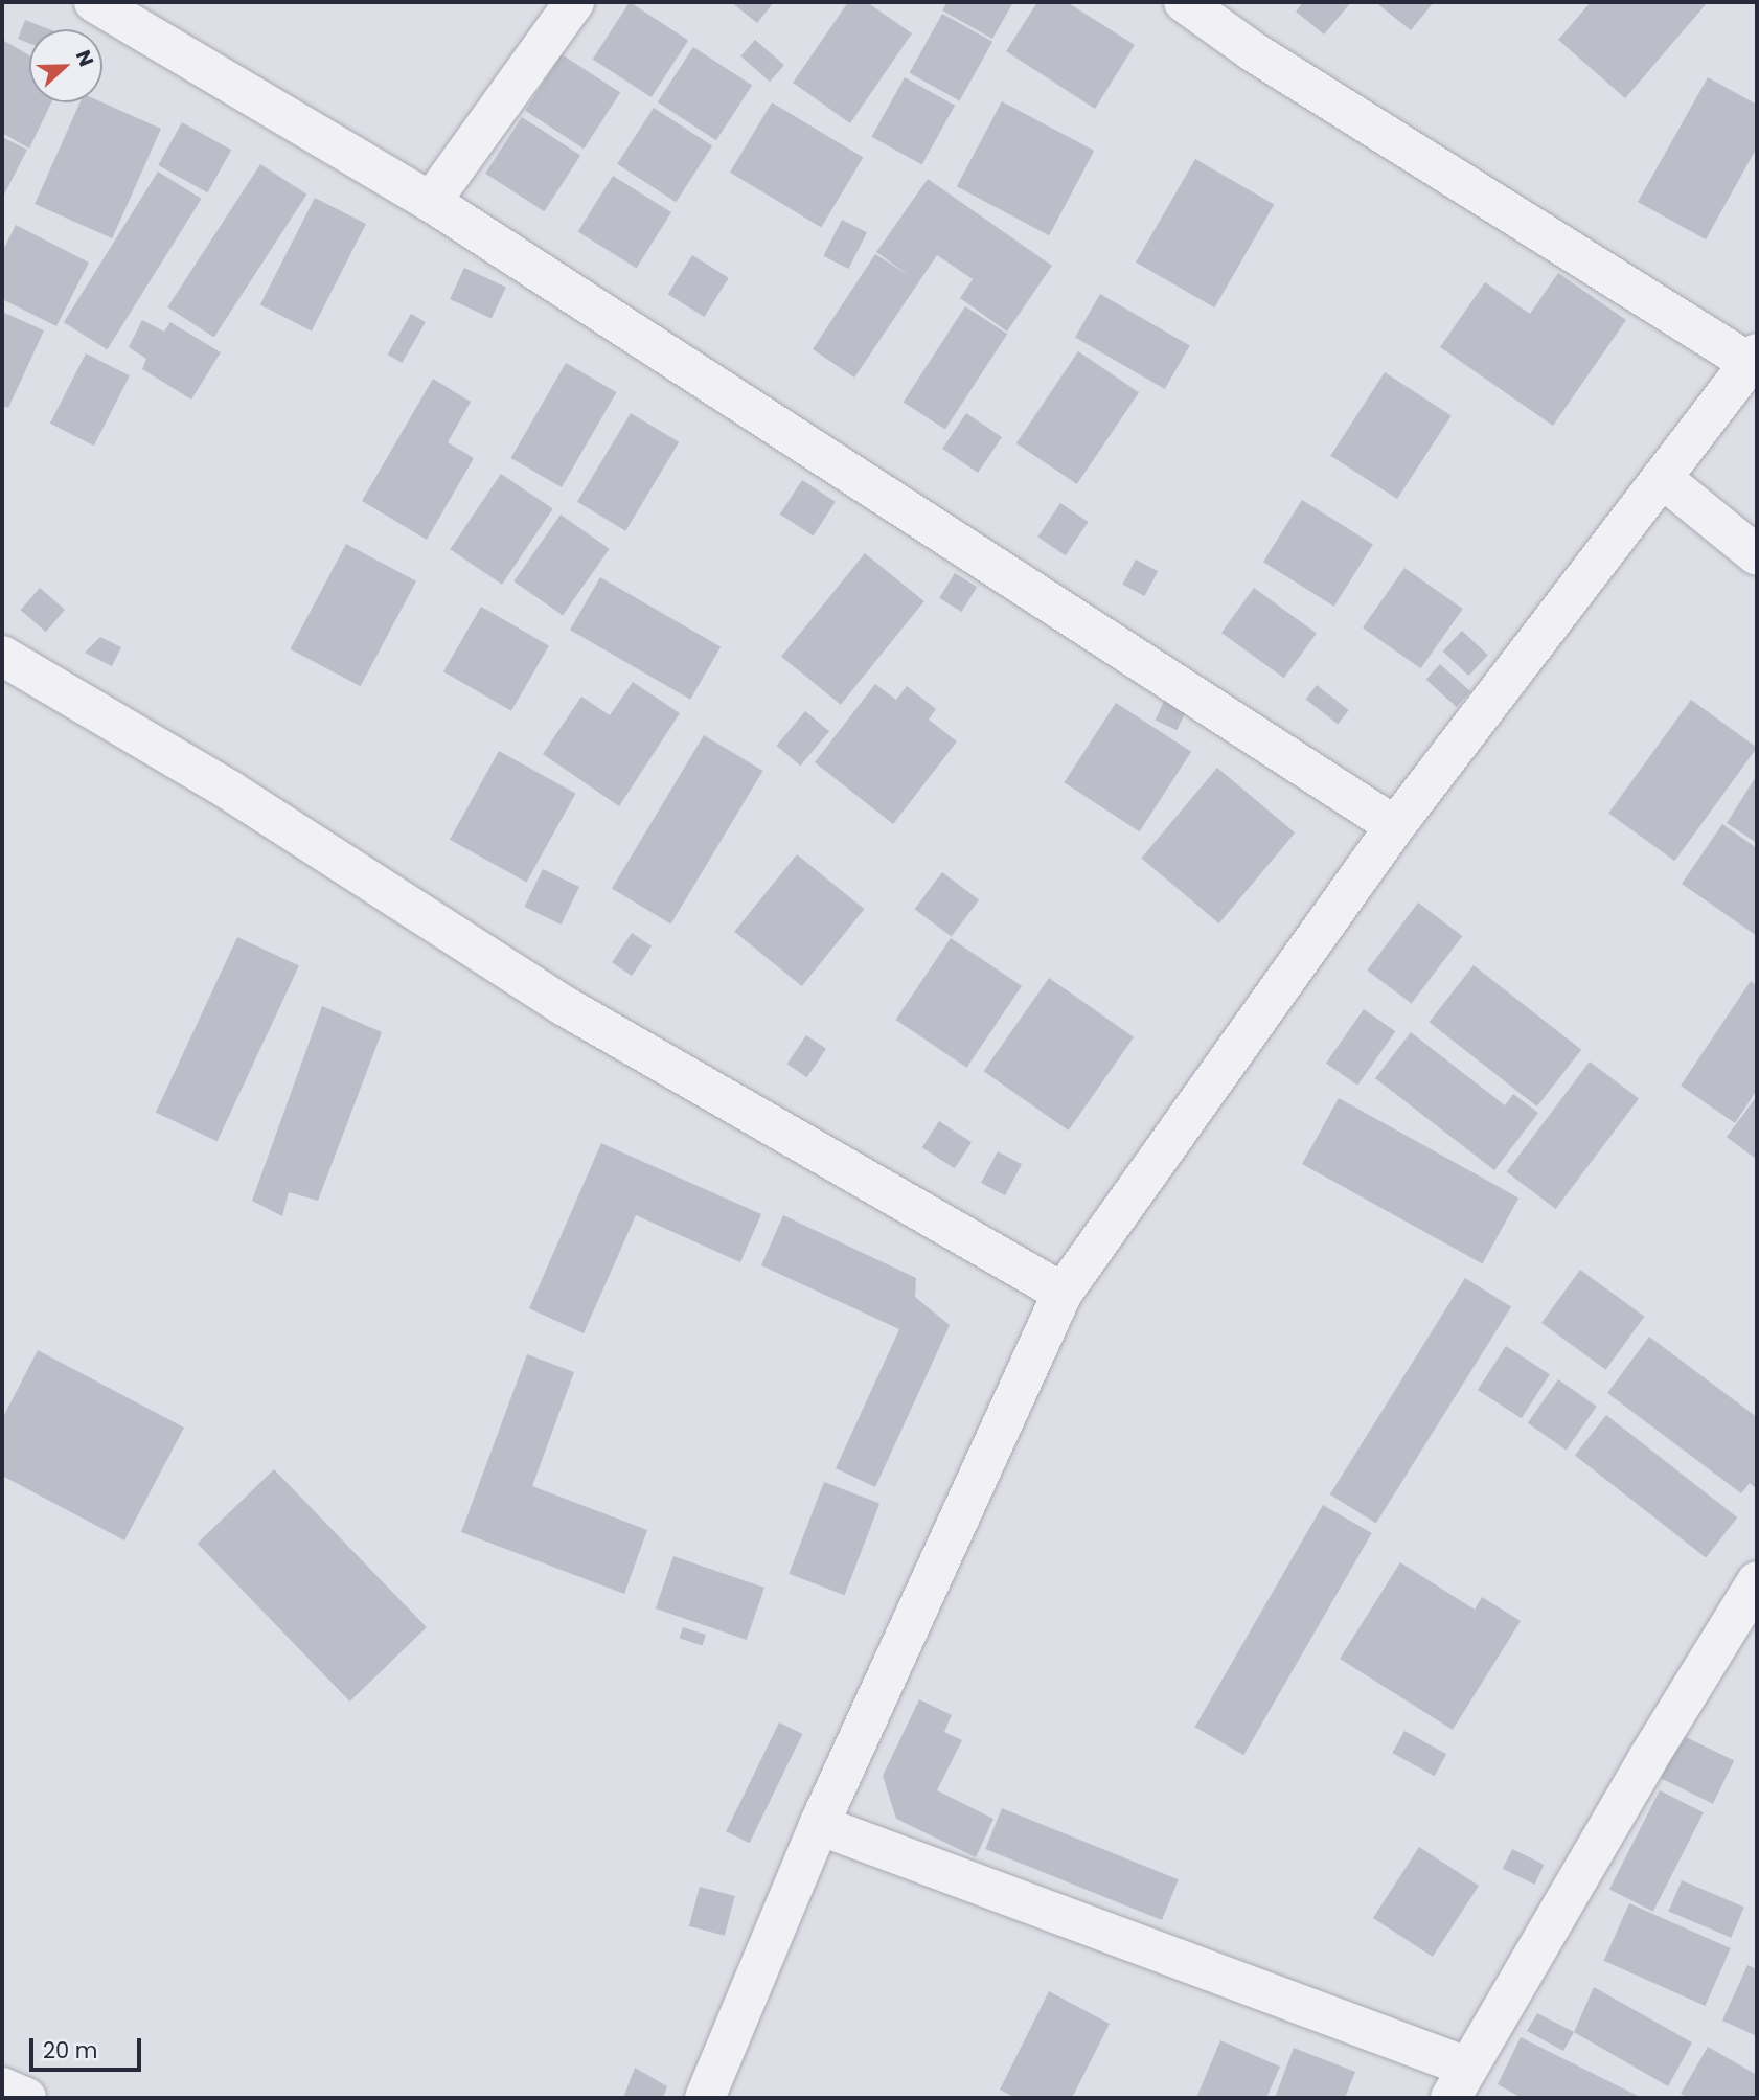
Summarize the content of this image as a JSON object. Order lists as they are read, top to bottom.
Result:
{
  "scale_bar": "20 m",
  "north": "right"
}
